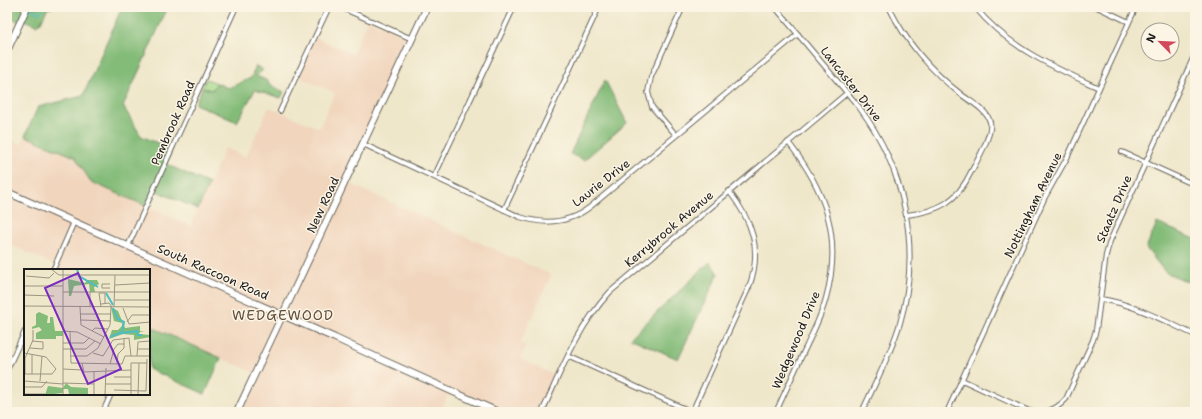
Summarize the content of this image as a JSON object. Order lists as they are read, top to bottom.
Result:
{
  "streets": {
    "street": [
      "Lancaster Drive",
      "Pembrook Road",
      "Laurie Drive",
      "New Road",
      "Nottingham Avenue",
      "Staatz Drive",
      "Kerrybrook Avenue",
      "South Raccoon Road",
      "Wedgewood Drive"
    ]
  },
  "crossings": [
    ["Lancaster Drive", "Laurie Drive"],
    ["Lancaster Drive", "Kerrybrook Avenue"],
    ["Pembrook Road", "South Raccoon Road"],
    ["Laurie Drive", "New Road"],
    ["New Road", "South Raccoon Road"],
    ["Kerrybrook Avenue", "Wedgewood Drive"]
  ],
  "districts": ["WEDGEWOOD"],
  "north": "top left"
}
